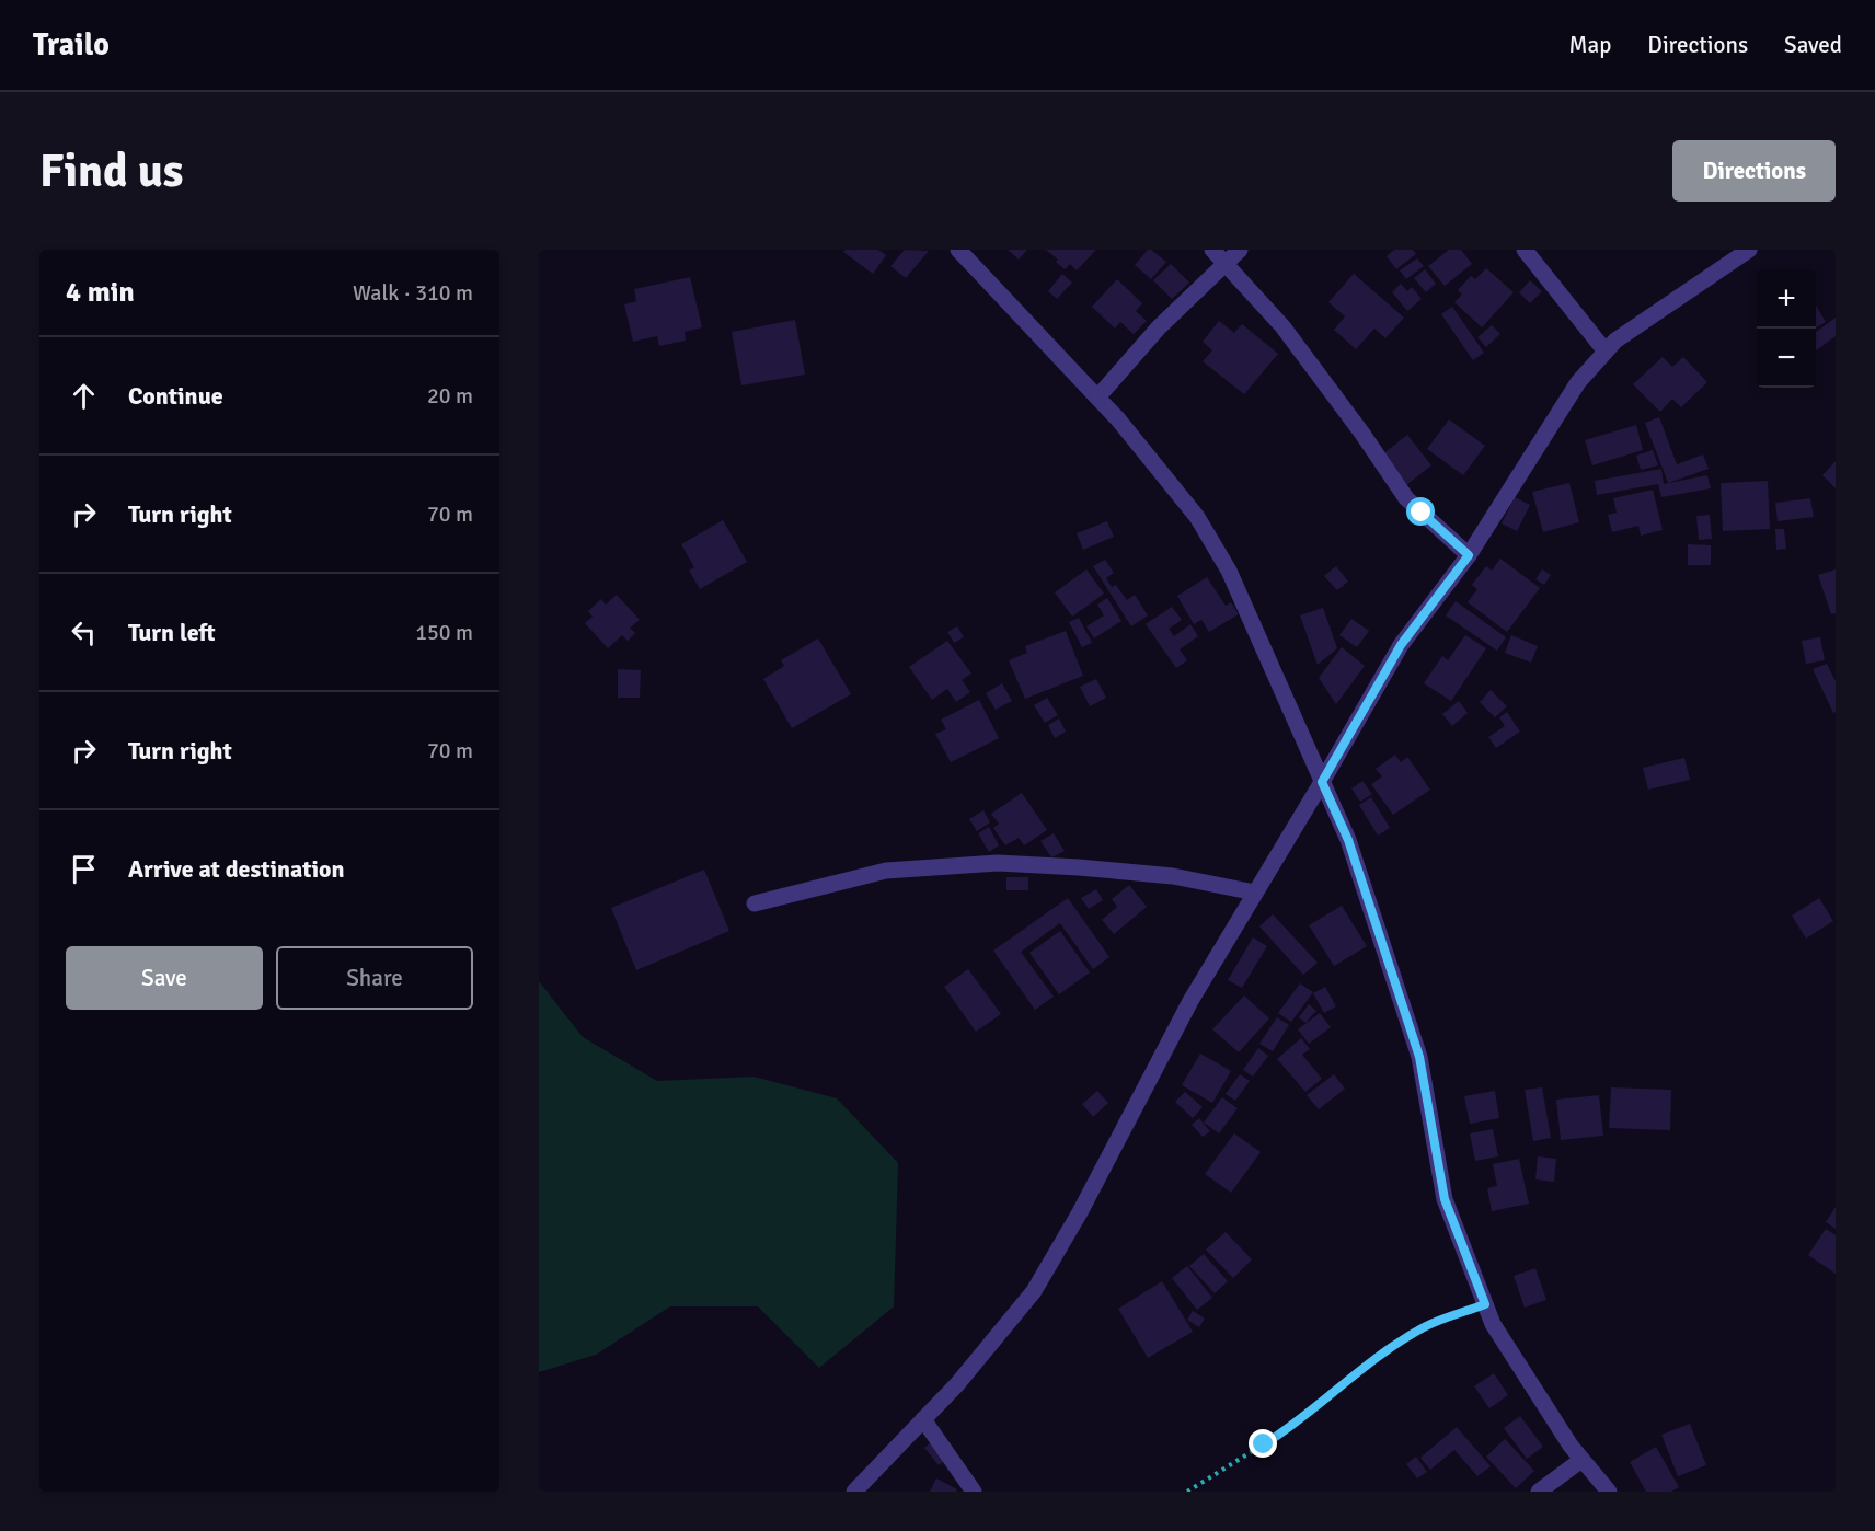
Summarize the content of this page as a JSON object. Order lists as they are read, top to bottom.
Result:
{
  "page": {
    "header": "Trailo",
    "nav": ["Map", "Directions", "Saved"],
    "buttons": [
      "Directions",
      ["Save", "Share"]
    ],
    "title": "Find us",
    "heading": ["4 min", "Walk · 310 m"],
    "map_buttons": ["+", "−"],
    "list": [
      ["Continue", "20 m"],
      ["Turn right", "70 m"],
      ["Turn left", "150 m"],
      ["Turn right", "70 m"],
      "Arrive at destination"
    ]
  }
}
